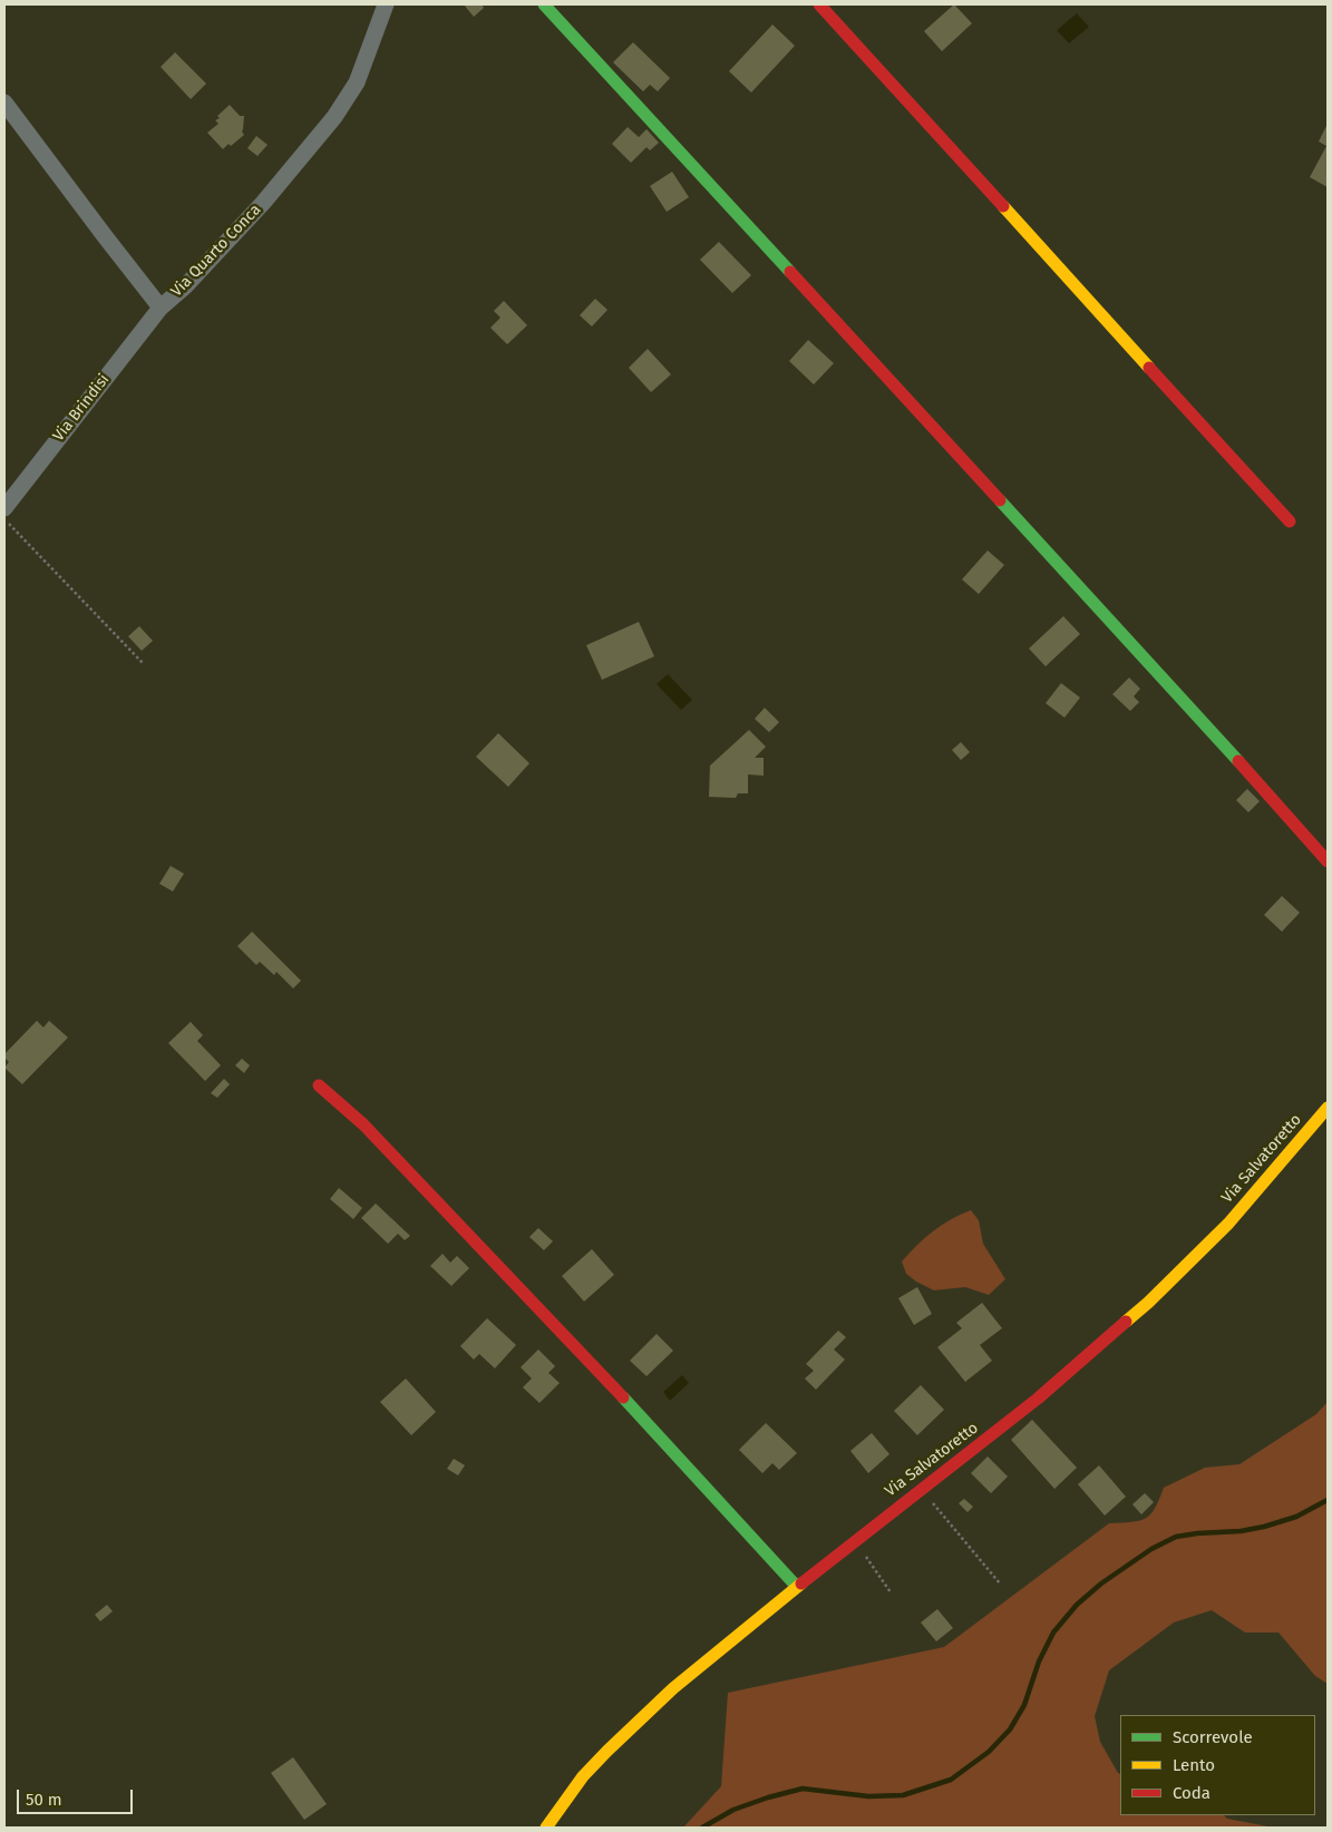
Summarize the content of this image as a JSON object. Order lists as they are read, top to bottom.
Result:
{
  "streets": {
    "street": ["Via Quarto Conca", "Via Brindisi", "Via Salvatoretto"]
  },
  "crossings": [
    ["Via Quarto Conca", "Via Brindisi"]
  ],
  "legend": ["Scorrevole", "Lento", "Coda"],
  "scale_bar": "50 m"
}
